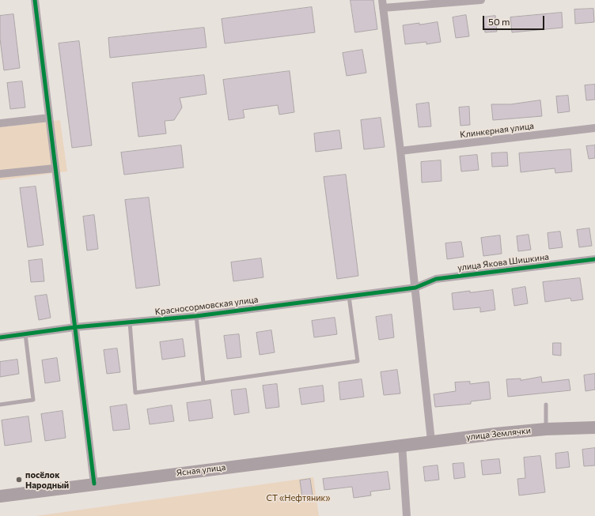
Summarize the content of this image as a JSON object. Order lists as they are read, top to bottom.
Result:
{
  "streets": {
    "main road": ["улица Землячки", "Ясная улица"],
    "street": ["Клинкерная улица", "улица Якова Шишкина", "Красносормовская улица"]
  },
  "crossings": [
    ["улица Якова Шишкина", "Красносормовская улица"],
    ["улица Землячки", "Ясная улица"]
  ],
  "parks": ["СТ «Нефтяник»"],
  "places": ["посёлок Народный"],
  "scale_bar": "50 m"
}
